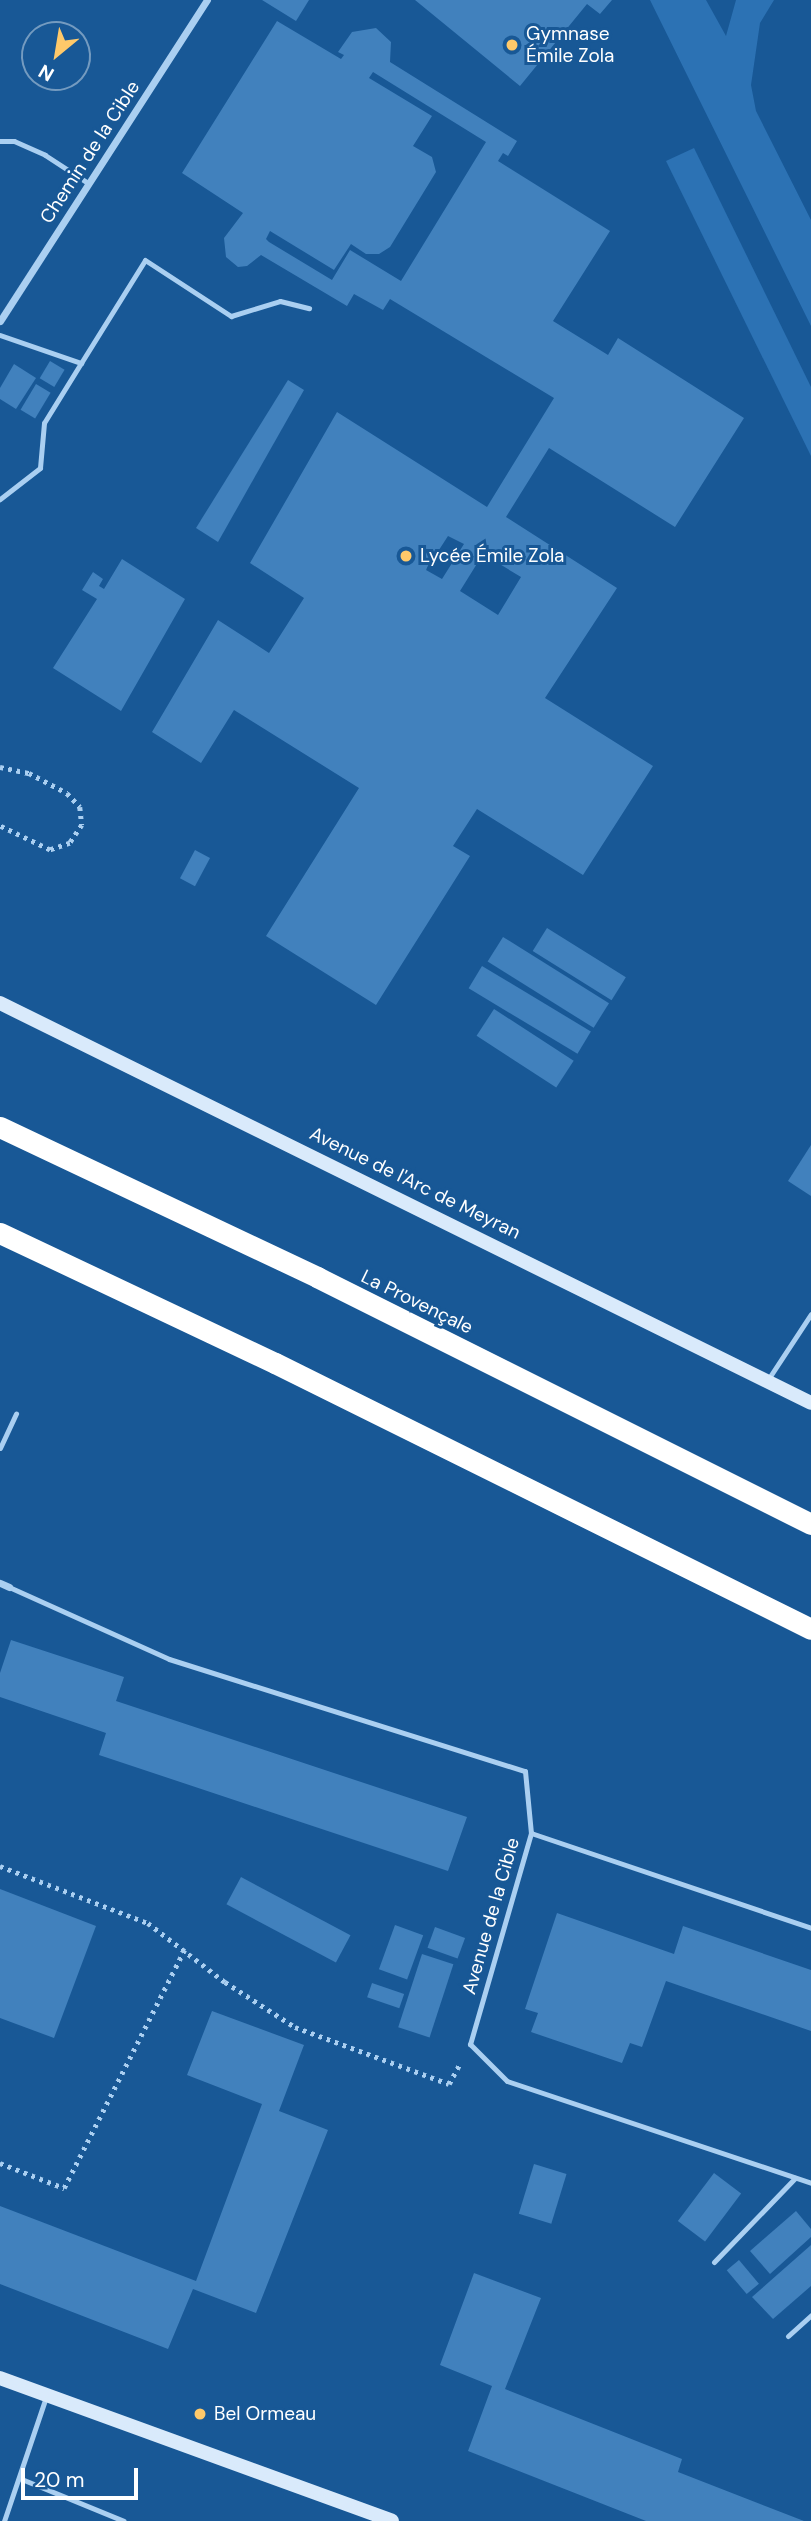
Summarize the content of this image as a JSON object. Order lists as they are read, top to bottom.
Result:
{
  "streets": {
    "highway": ["La Provençale"],
    "main road": ["Avenue de l'Arc de Meyran"],
    "street": ["Chemin de la Cible", "Avenue de la Cible"]
  },
  "places": ["Gymnase Émile Zola", "Lycée Émile Zola", "Bel Ormeau"],
  "scale_bar": "20 m",
  "north": "bottom left"
}
